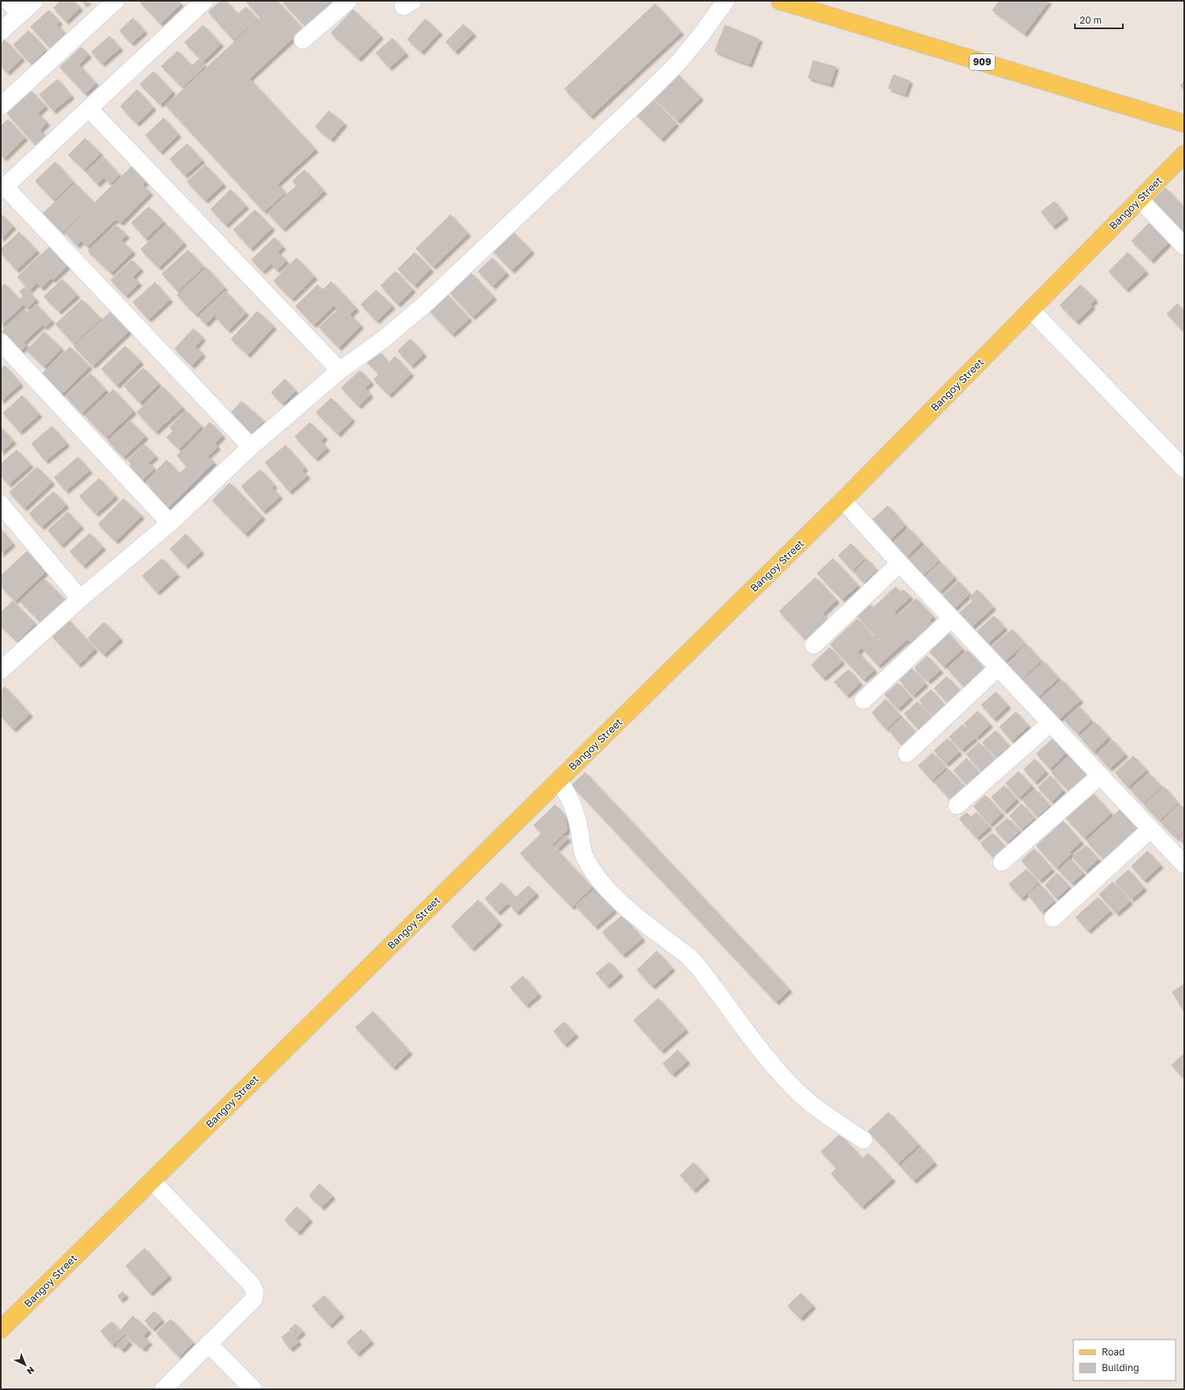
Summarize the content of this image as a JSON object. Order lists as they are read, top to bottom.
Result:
{
  "streets": {
    "main road": ["909", "Bangoy Street"]
  },
  "legend": ["Road", "Building"],
  "scale_bar": "20 m",
  "north": "bottom right"
}
